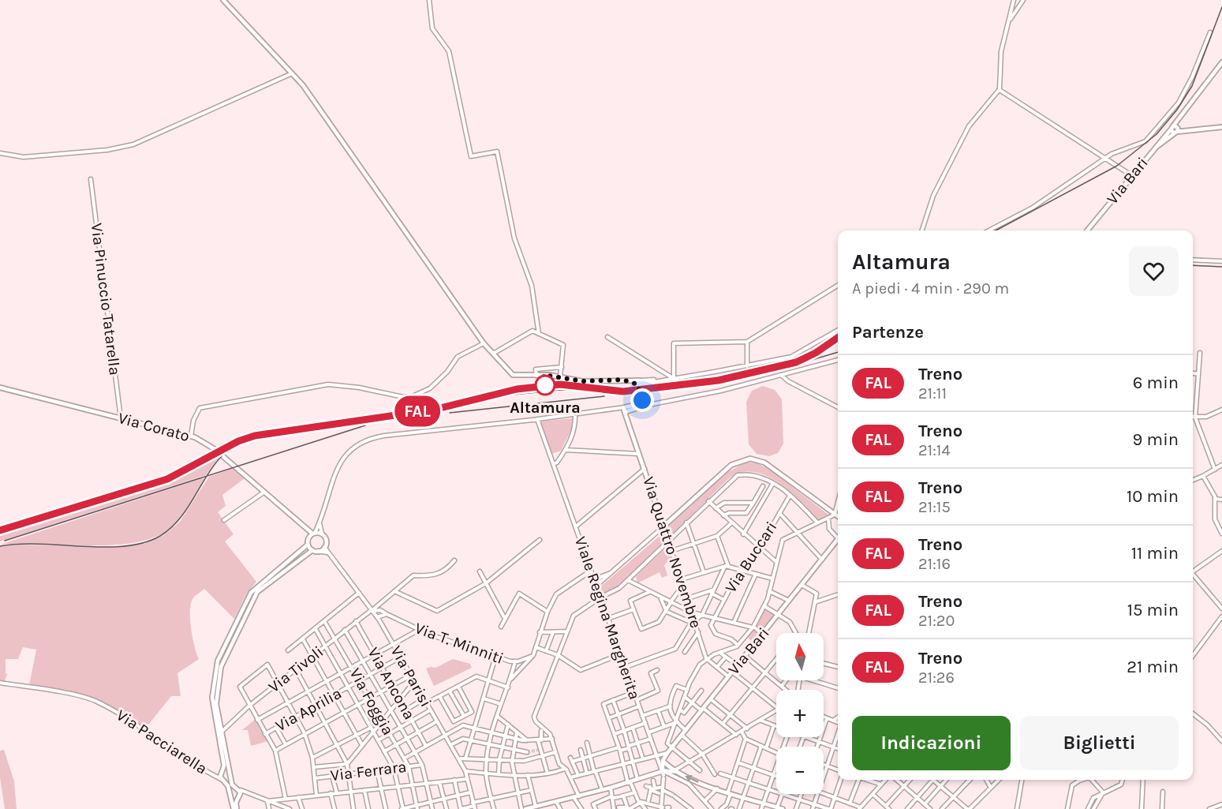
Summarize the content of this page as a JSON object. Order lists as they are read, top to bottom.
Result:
{
  "streets": {
    "main road": ["Via Bari", "Via Corato", "Via Quattro Novembre"],
    "street": [
      "Via Pinuccio Tatarella",
      "Via Buccari",
      "Viale Regina Margherita",
      "Via T. Minniti",
      "Via Tivoli",
      "Via Parisi",
      "Via Ancona",
      "Via Foggia",
      "Via Aprilia",
      "Via Pacciarella",
      "Via Ferrara"
    ]
  },
  "crossings": [
    ["Via Pinuccio Tatarella", "Via Corato"],
    ["Via Corato", "Via Parisi"],
    ["Via T. Minniti", "Via Tivoli"],
    ["Via T. Minniti", "Via Parisi"],
    ["Via Tivoli", "Via Parisi"],
    ["Via Tivoli", "Via Ancona"],
    ["Via Tivoli", "Via Foggia"],
    ["Via Parisi", "Via Aprilia"],
    ["Via Ancona", "Via Aprilia"],
    ["Via Foggia", "Via Aprilia"],
    ["Via Foggia", "Via Ferrara"]
  ],
  "places": ["Altamura"],
  "north": "top",
  "page": {
    "on_map": "FAL",
    "heading": [
      ["Altamura", "A piedi · 4 min · 290 m"],
      "Partenze"
    ],
    "list": [
      {
        "mark": "FAL",
        "name": "Treno",
        "note": "21:11",
        "value": "6 min"
      },
      {
        "mark": "FAL",
        "name": "Treno",
        "note": "21:14",
        "value": "9 min"
      },
      {
        "mark": "FAL",
        "name": "Treno",
        "note": "21:15",
        "value": "10 min"
      },
      {
        "mark": "FAL",
        "name": "Treno",
        "note": "21:16",
        "value": "11 min"
      },
      {
        "mark": "FAL",
        "name": "Treno",
        "note": "21:20",
        "value": "15 min"
      },
      {
        "mark": "FAL",
        "name": "Treno",
        "note": "21:26",
        "value": "21 min"
      }
    ],
    "map_buttons": ["+", "−"],
    "buttons": ["Indicazioni", "Biglietti"]
  }
}
